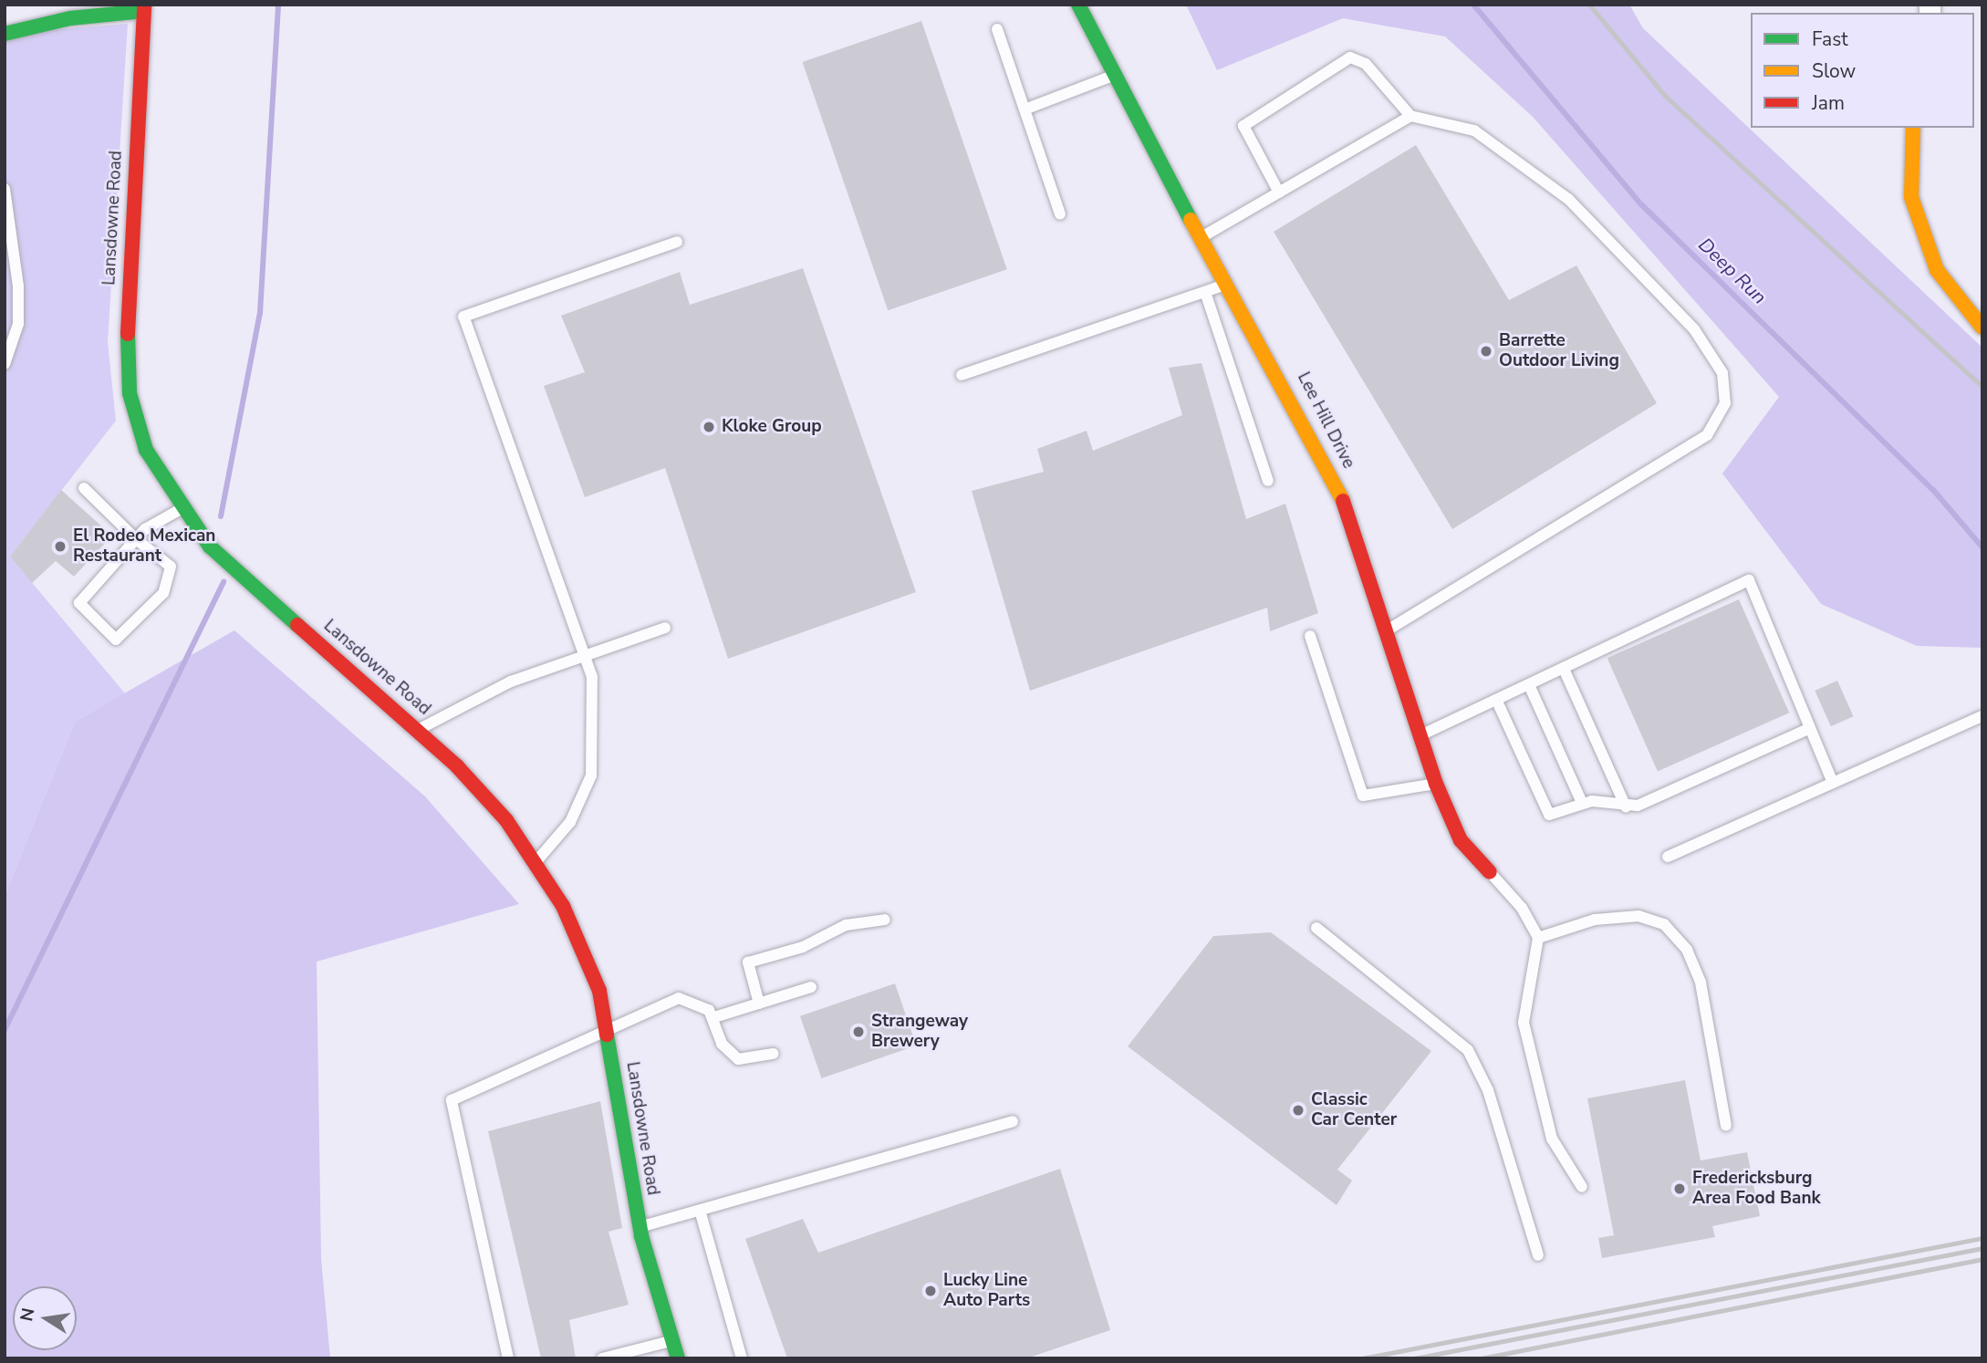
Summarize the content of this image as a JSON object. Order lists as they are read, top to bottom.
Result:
{
  "streets": {
    "main road": ["Lansdowne Road", "Lee Hill Drive"]
  },
  "water": ["Deep Run"],
  "places": [
    "Barrette Outdoor Living",
    "Kloke Group",
    "El Rodeo Mexican Restaurant",
    "Strangeway Brewery",
    "Classic Car Center",
    "Fredericksburg Area Food Bank",
    "Lucky Line Auto Parts"
  ],
  "legend": ["Fast", "Slow", "Jam"],
  "north": "left"
}
